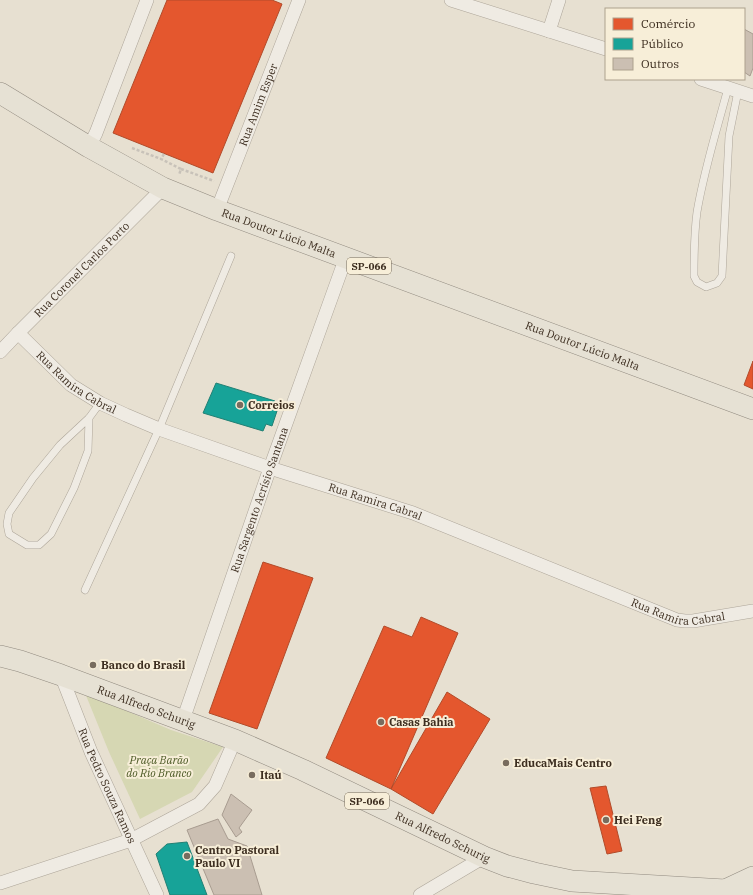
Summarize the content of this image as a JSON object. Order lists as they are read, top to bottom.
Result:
{
  "streets": {
    "main road": ["Rua Doutor Lúcio Malta", "SP-066", "Rua Alfredo Schurig"],
    "street": [
      "Rua Amim Esper",
      "Rua Coronel Carlos Porto",
      "Rua Ramira Cabral",
      "Rua Sargento Acrísio Santana",
      "Rua Pedro Souza Ramos"
    ]
  },
  "crossings": [
    ["Rua Amim Esper", "Rua Doutor Lúcio Malta"],
    ["Rua Doutor Lúcio Malta", "Rua Coronel Carlos Porto"],
    ["Rua Doutor Lúcio Malta", "Rua Sargento Acrísio Santana"],
    ["Rua Coronel Carlos Porto", "Rua Ramira Cabral"],
    ["Rua Ramira Cabral", "Rua Sargento Acrísio Santana"],
    ["Rua Sargento Acrísio Santana", "Rua Alfredo Schurig"],
    ["Rua Alfredo Schurig", "Rua Pedro Souza Ramos"]
  ],
  "parks": ["Praça Barão do Rio Branco"],
  "places": [
    "Correios",
    "Banco do Brasil",
    "Casas Bahia",
    "EducaMais Centro",
    "Itaú",
    "Hei Feng",
    "Centro Pastoral Paulo VI"
  ],
  "legend": ["Comércio", "Público", "Outros"]
}
